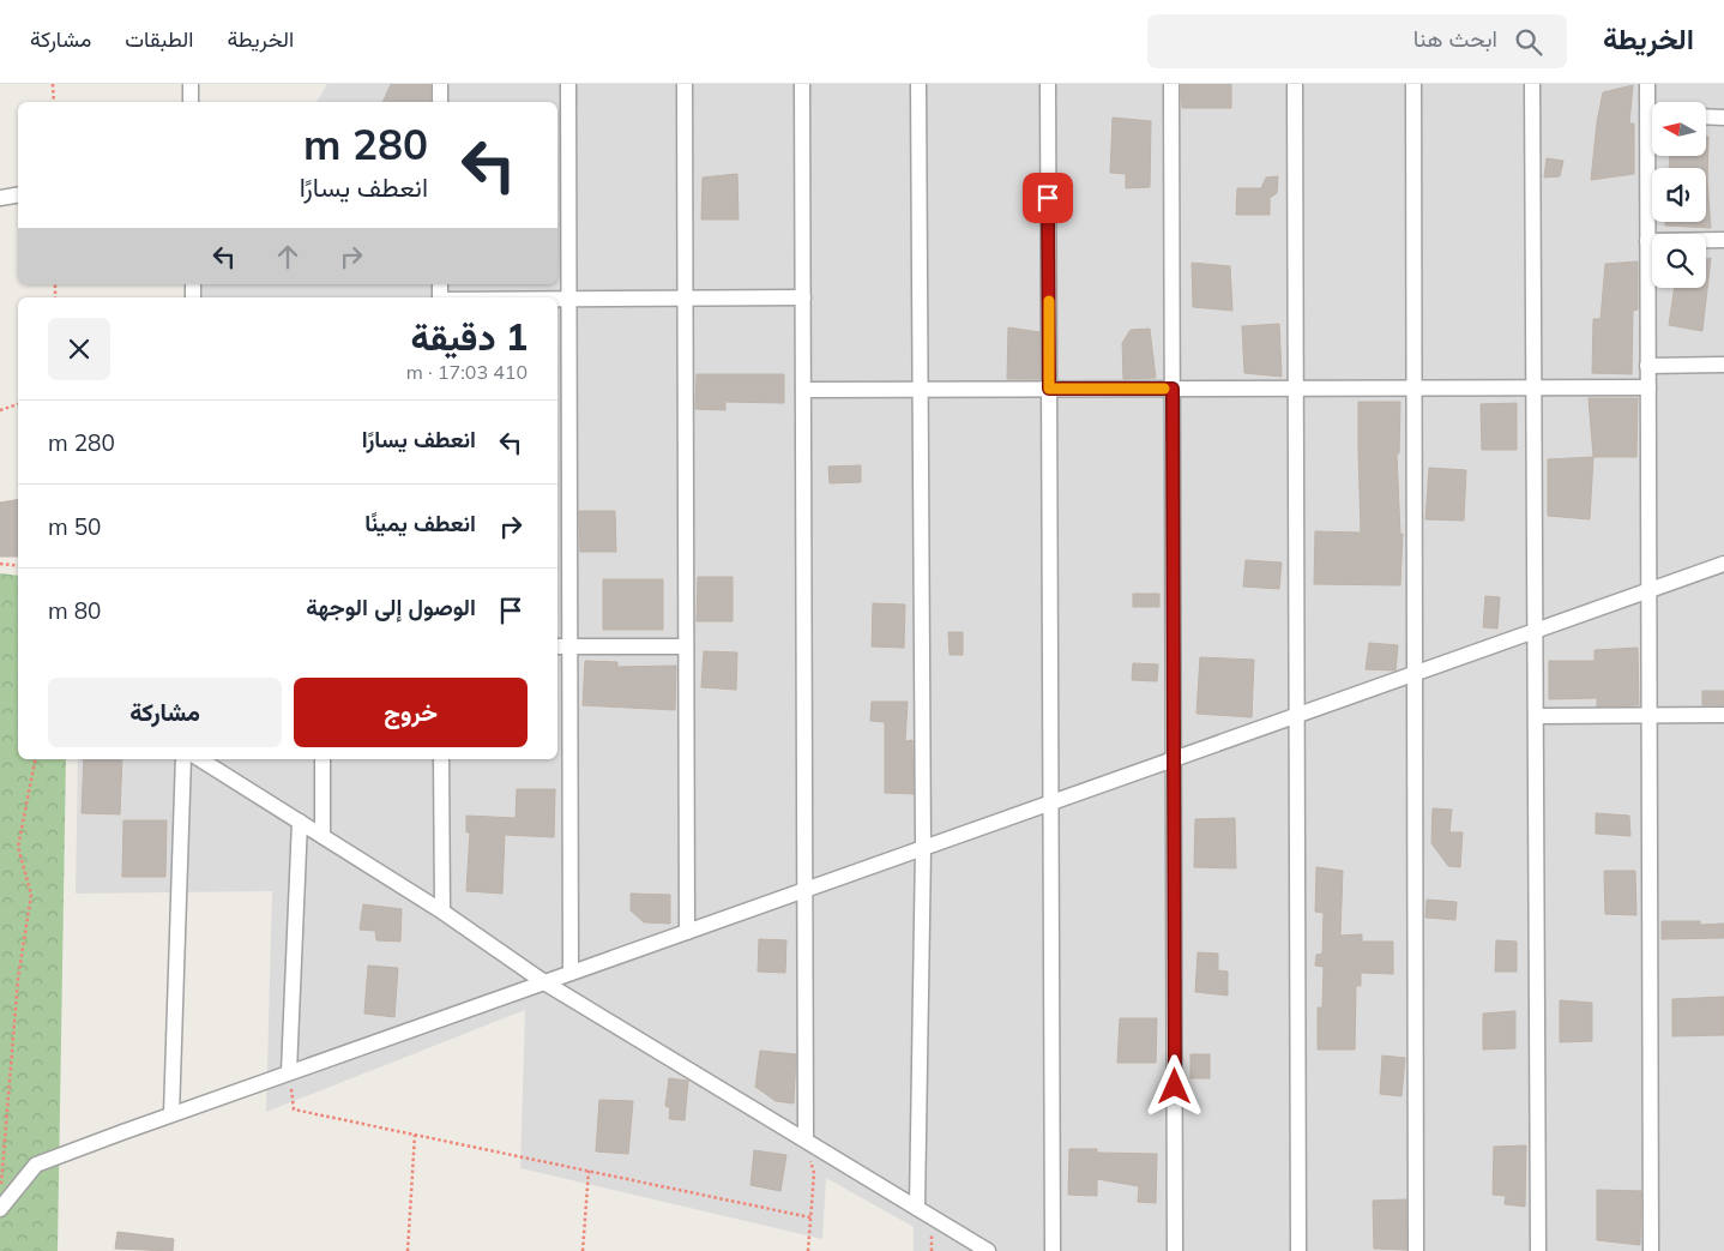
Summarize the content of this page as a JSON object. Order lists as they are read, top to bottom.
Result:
{
  "north": "left",
  "page": {
    "header": "الخريطة",
    "search": "ابحث هنا",
    "nav": ["الخريطة", "الطبقات", "مشاركة"],
    "turn": ["280 m", "انعطف يسارًا"],
    "heading": ["1 دقيقة", "410 m · 17:03"],
    "list": [
      {
        "name": "انعطف يسارًا",
        "value": "280 m"
      },
      {
        "name": "انعطف يمينًا",
        "value": "50 m"
      },
      {
        "name": "الوصول إلى الوجهة",
        "value": "80 m"
      }
    ],
    "buttons": ["خروج", "مشاركة"]
  }
}
